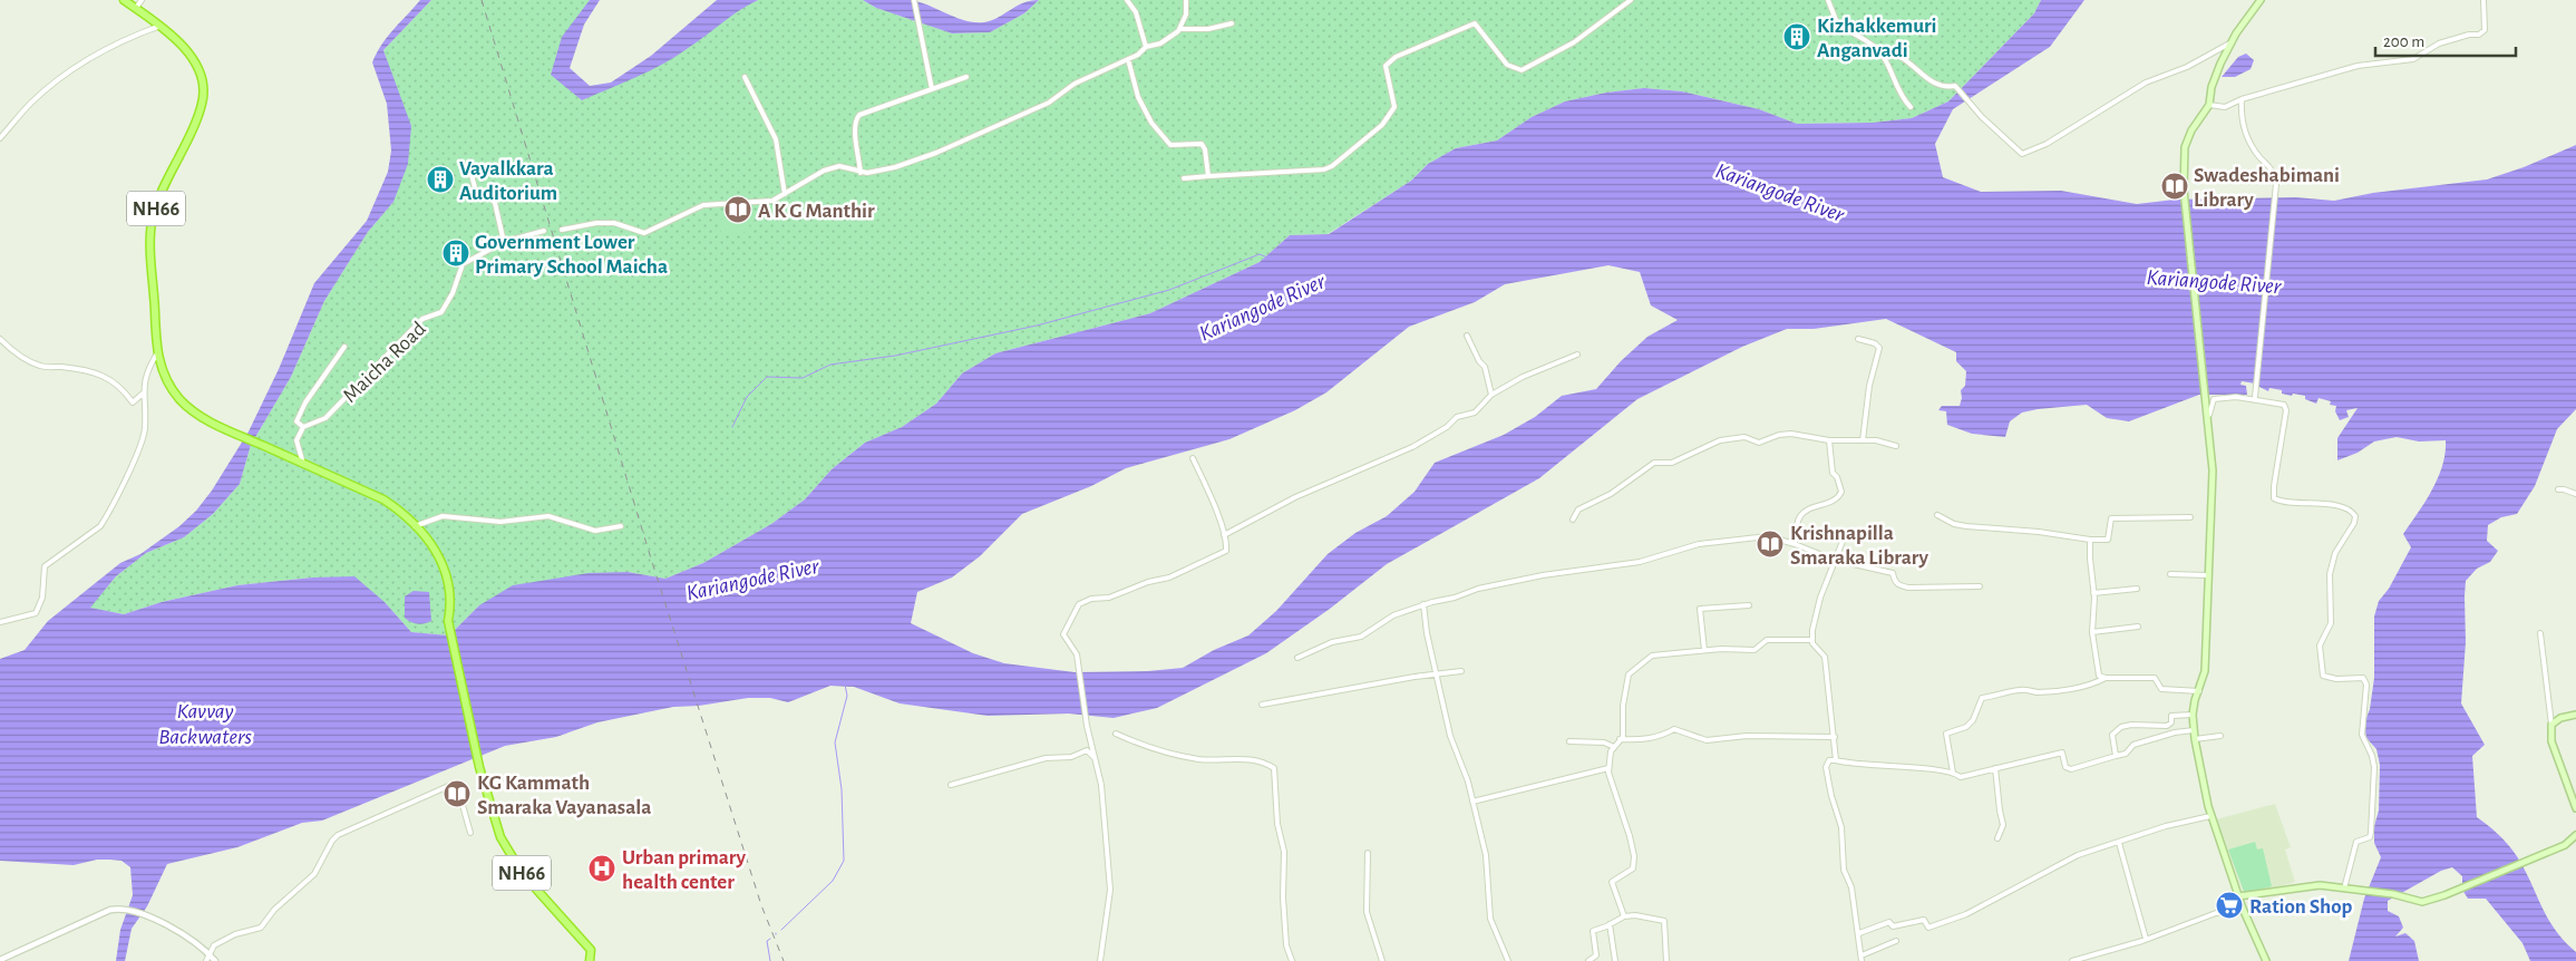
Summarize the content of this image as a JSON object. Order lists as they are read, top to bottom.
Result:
{
  "streets": {
    "highway": ["NH66"],
    "street": ["Maicha Road"]
  },
  "water": ["Kariangode River", "Kavvay Backwaters"],
  "places": {
    "building": ["Kizhakkemuri Anganvadi", "Vayalkkara Auditorium", "Government Lower Primary School Maicha"],
    "library": [
      "Swadeshabimani Library",
      "A K G Manthir",
      "Krishnapilla Smaraka Library",
      "KG Kammath Smaraka Vayanasala"
    ],
    "hospital": ["Urban primary health center"],
    "supermarket": ["Ration Shop"]
  },
  "scale_bar": "200 m"
}
